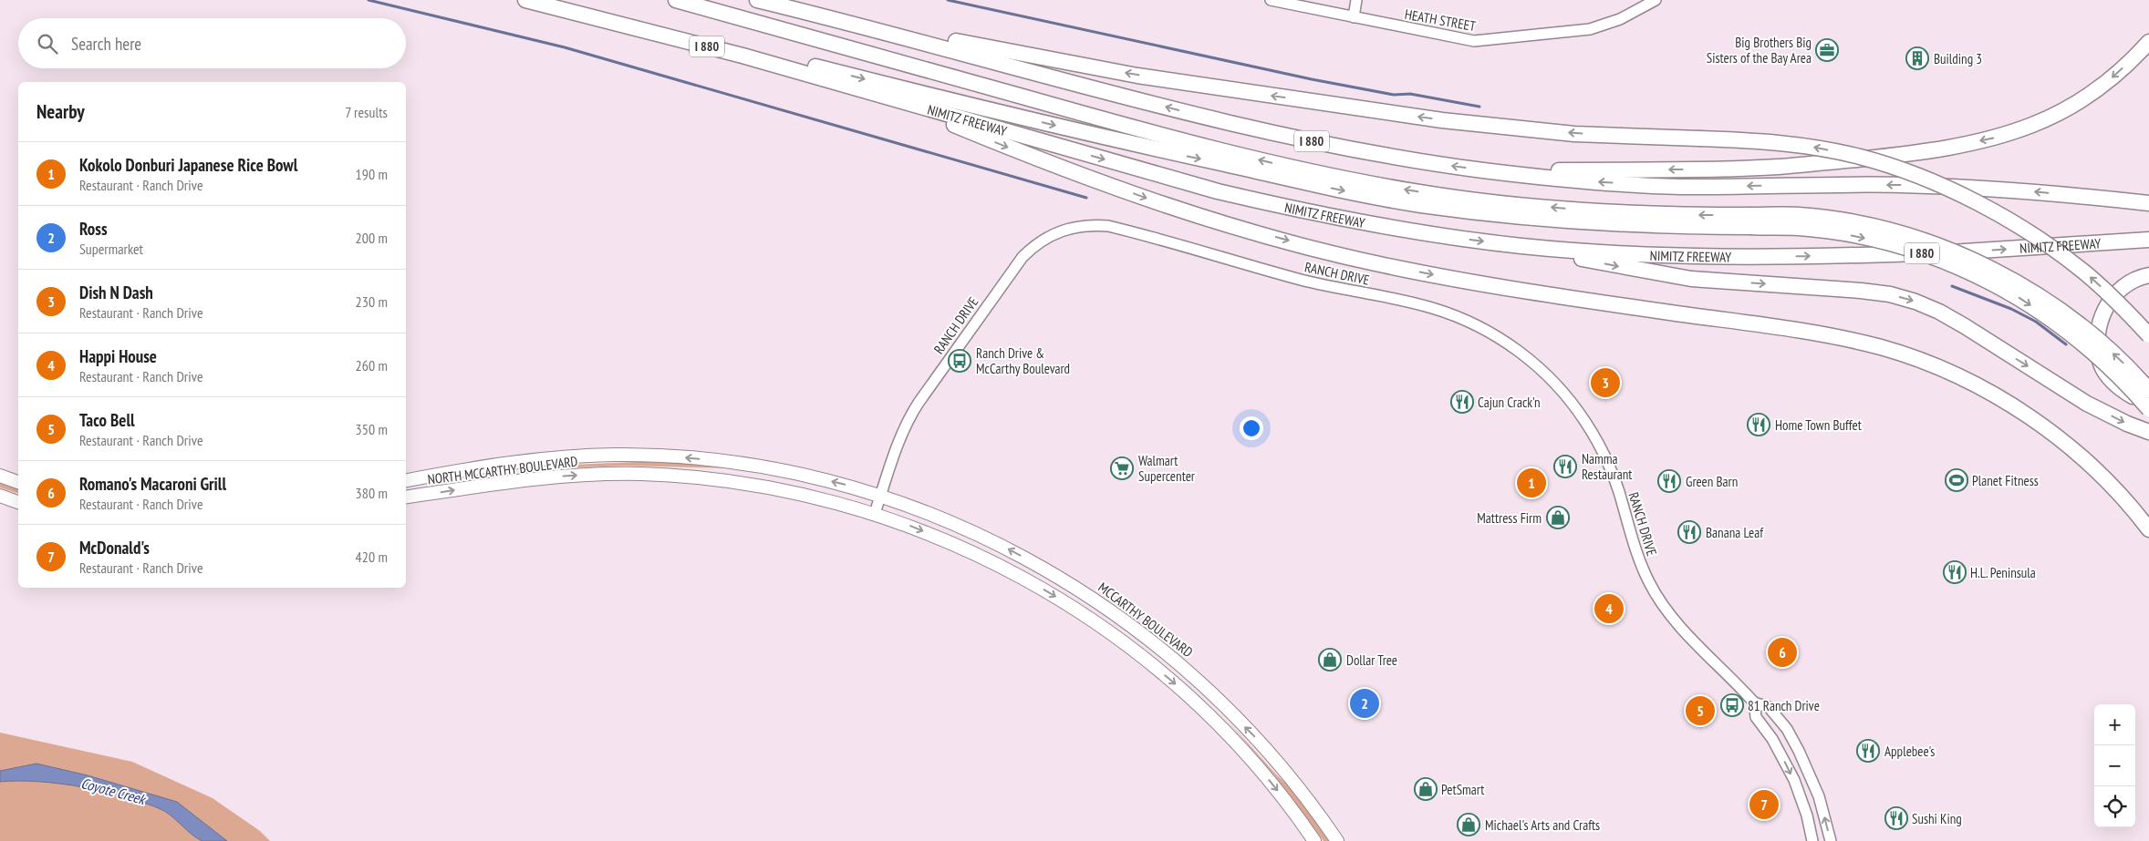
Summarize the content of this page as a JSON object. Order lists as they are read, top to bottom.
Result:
{
  "streets": {
    "highway": ["I 880", "NIMITZ FREEWAY"],
    "main road": ["NORTH MCCARTHY BOULEVARD", "MCCARTHY BOULEVARD"],
    "street": ["HEATH STREET", "RANCH DRIVE"]
  },
  "crossings": [
    ["RANCH DRIVE", "NORTH MCCARTHY BOULEVARD"],
    ["RANCH DRIVE", "MCCARTHY BOULEVARD"],
    ["NORTH MCCARTHY BOULEVARD", "MCCARTHY BOULEVARD"]
  ],
  "water": ["Coyote Creek"],
  "places": {
    "office": ["Big Brothers Big Sisters of the Bay Area"],
    "building": ["Building 3"],
    "bus stop": ["Ranch Drive & McCarthy Boulevard", "81 Ranch Drive"],
    "restaurant": [
      "Cajun Crack'n",
      "Home Town Buffet",
      "Namma Restaurant",
      "Green Barn",
      "Banana Leaf",
      "H.L. Peninsula",
      "Applebee's",
      "Sushi King"
    ],
    "supermarket": ["Walmart Supercenter"],
    "sports": ["Planet Fitness"],
    "shop": [
      "Mattress Firm",
      "Dollar Tree",
      "PetSmart",
      "Michael's Arts and Crafts"
    ]
  },
  "page": {
    "search": "Search here",
    "heading": ["Nearby", "7 results"],
    "list": [
      {
        "mark": "1",
        "name": "Kokolo Donburi Japanese Rice Bowl",
        "note": "Restaurant · Ranch Drive",
        "value": "190 m"
      },
      {
        "mark": "2",
        "name": "Ross",
        "note": "Supermarket",
        "value": "200 m"
      },
      {
        "mark": "3",
        "name": "Dish N Dash",
        "note": "Restaurant · Ranch Drive",
        "value": "230 m"
      },
      {
        "mark": "4",
        "name": "Happi House",
        "note": "Restaurant · Ranch Drive",
        "value": "260 m"
      },
      {
        "mark": "5",
        "name": "Taco Bell",
        "note": "Restaurant · Ranch Drive",
        "value": "350 m"
      },
      {
        "mark": "6",
        "name": "Romano's Macaroni Grill",
        "note": "Restaurant · Ranch Drive",
        "value": "380 m"
      },
      {
        "mark": "7",
        "name": "McDonald's",
        "note": "Restaurant · Ranch Drive",
        "value": "420 m"
      }
    ],
    "pins": [
      "3",
      "1",
      "4",
      "6",
      "2",
      "5",
      "7"
    ],
    "map_buttons": ["+", "−"]
  }
}
